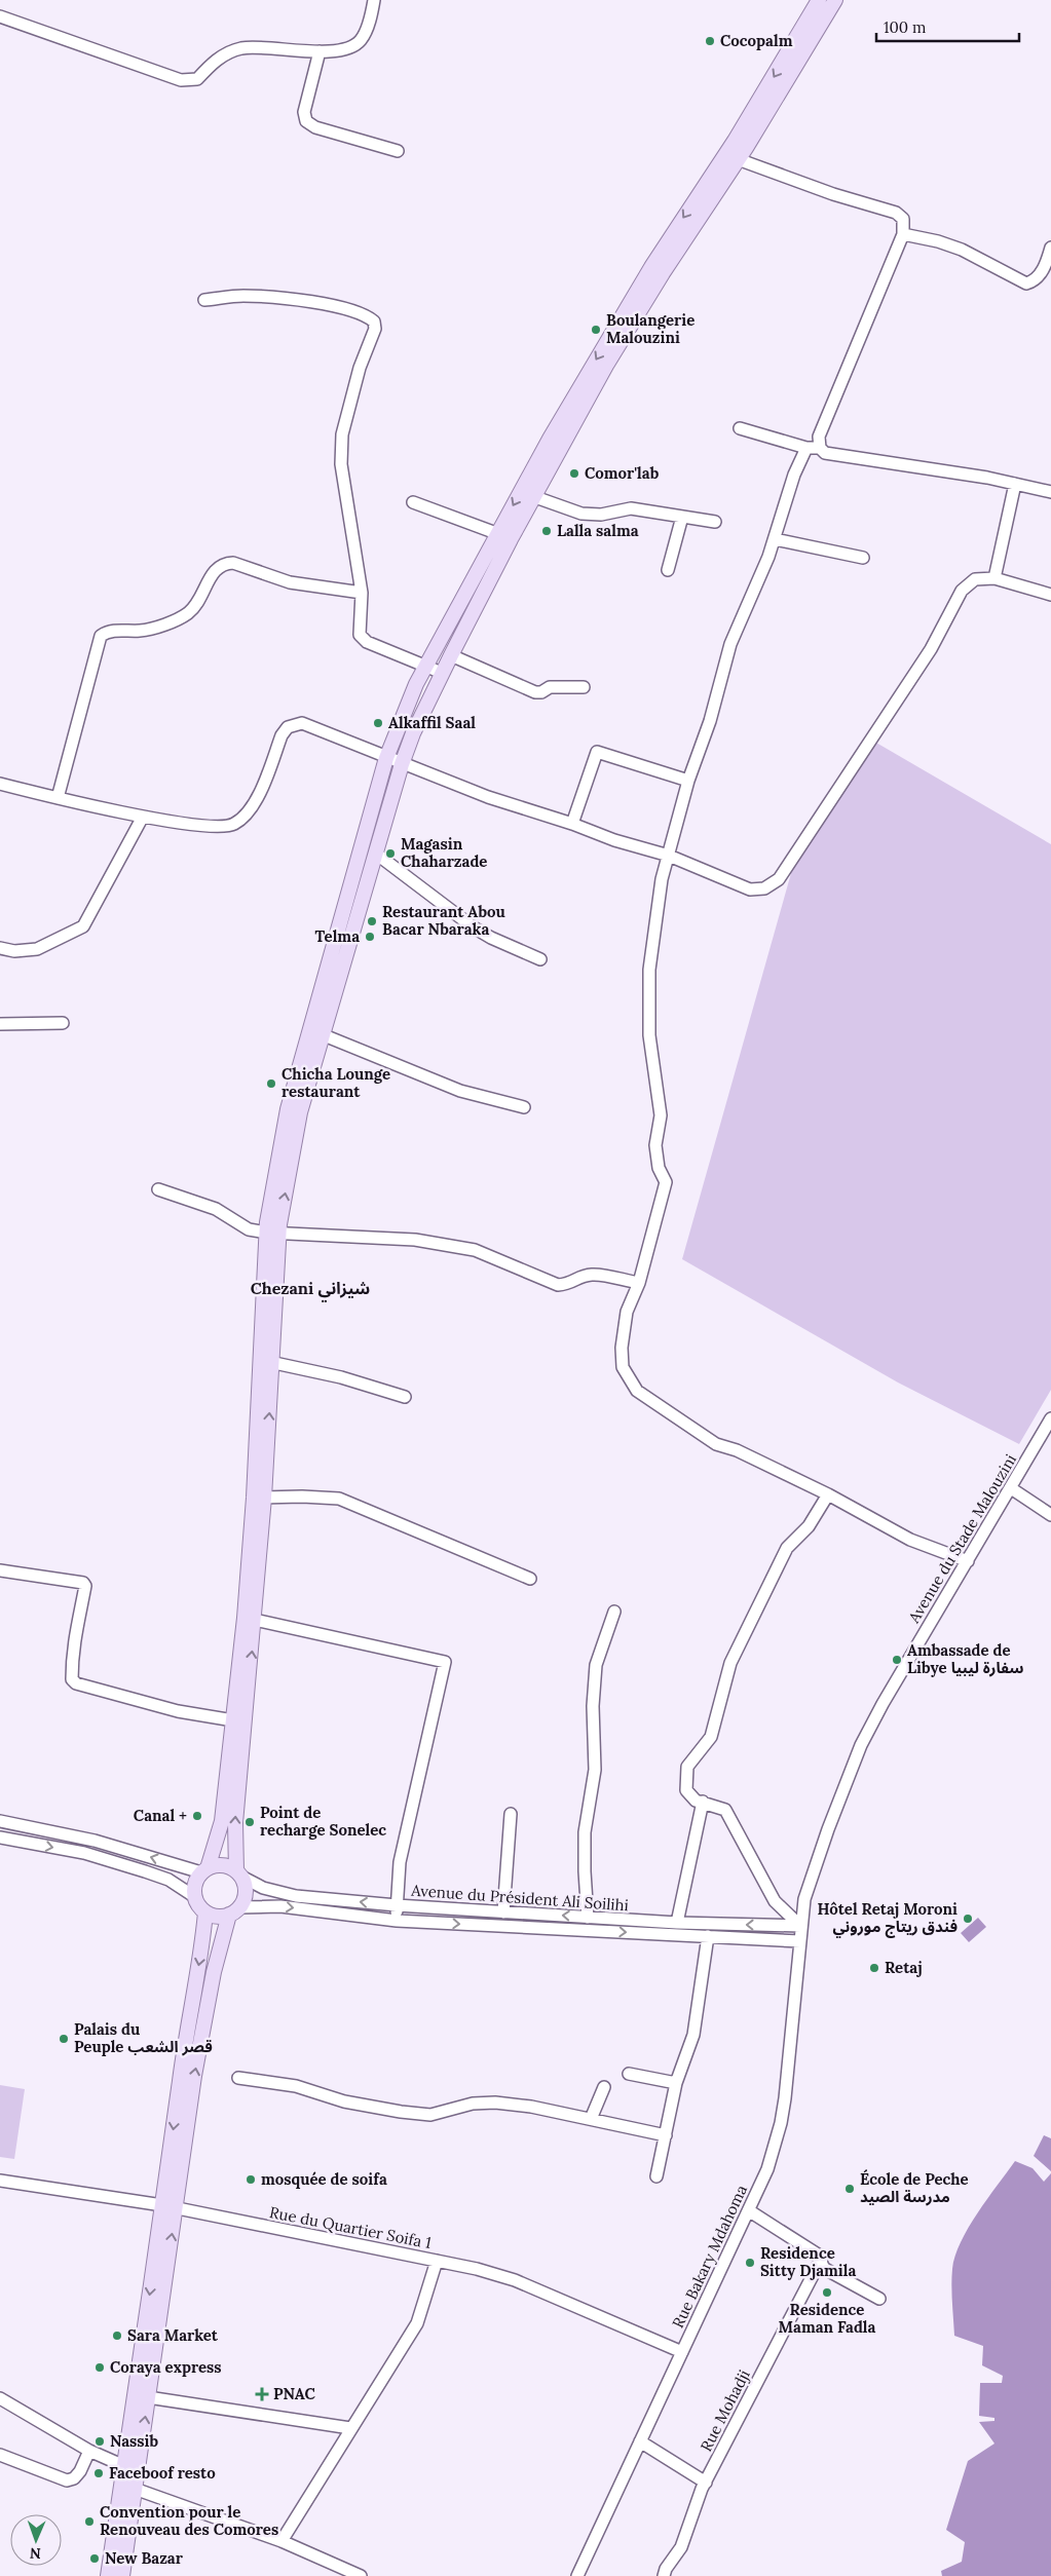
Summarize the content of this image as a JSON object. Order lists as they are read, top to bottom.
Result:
{
  "streets": {
    "street": [
      "Avenue du Stade Malouzini",
      "Avenue du Président Ali Soilihi",
      "Rue du Quartier Soifa 1",
      "Rue Bakary Mdahoma",
      "Rue Mohadji"
    ]
  },
  "crossings": [
    ["Avenue du Stade Malouzini", "Avenue du Président Ali Soilihi"],
    ["Avenue du Stade Malouzini", "Rue Bakary Mdahoma"],
    ["Avenue du Président Ali Soilihi", "Rue Bakary Mdahoma"],
    ["Rue du Quartier Soifa 1", "Rue Bakary Mdahoma"]
  ],
  "districts": ["Chezani شيزاني"],
  "places": {
    "other": [
      "Cocopalm",
      "Boulangerie Malouzini",
      "Comor'lab",
      "Lalla salma",
      "Alkaffil Saal",
      "Magasin Chaharzade",
      "Restaurant Abou Bacar Nbaraka",
      "Telma",
      "Chicha Lounge restaurant",
      "Ambassade de Libye سفارة ليبيا",
      "Canal +",
      "Point de recharge Sonelec",
      "Hôtel Retaj Moroni فندق ريتاج موروني",
      "Retaj",
      "Palais du Peuple قصر الشعب",
      "mosquée de soifa",
      "École de Peche مدرسة الصيد",
      "Residence Sitty Djamila",
      "Residence Maman Fadla",
      "Sara Market",
      "Coraya express",
      "Nassib",
      "Faceboof resto",
      "Convention pour le Renouveau des Comores",
      "New Bazar"
    ],
    "health": ["PNAC"]
  },
  "scale_bar": "100 m",
  "north": "bottom"
}
